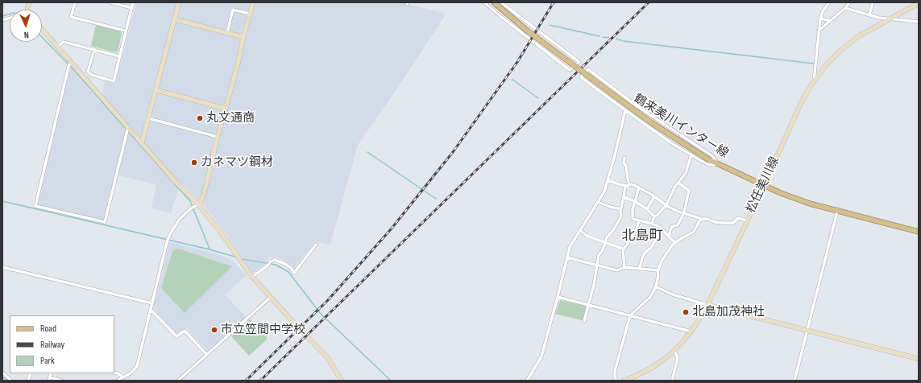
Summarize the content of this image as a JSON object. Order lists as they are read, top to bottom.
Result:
{
  "streets": {
    "main road": ["鶴来美川インター線"],
    "street": ["松任美川線"]
  },
  "crossings": [
    ["鶴来美川インター線", "松任美川線"]
  ],
  "districts": ["北島町"],
  "places": [
    "丸文通商",
    "カネマツ鋼材",
    "北島加茂神社",
    "市立笠間中学校"
  ],
  "legend": ["Road", "Railway", "Park"],
  "north": "bottom"
}
